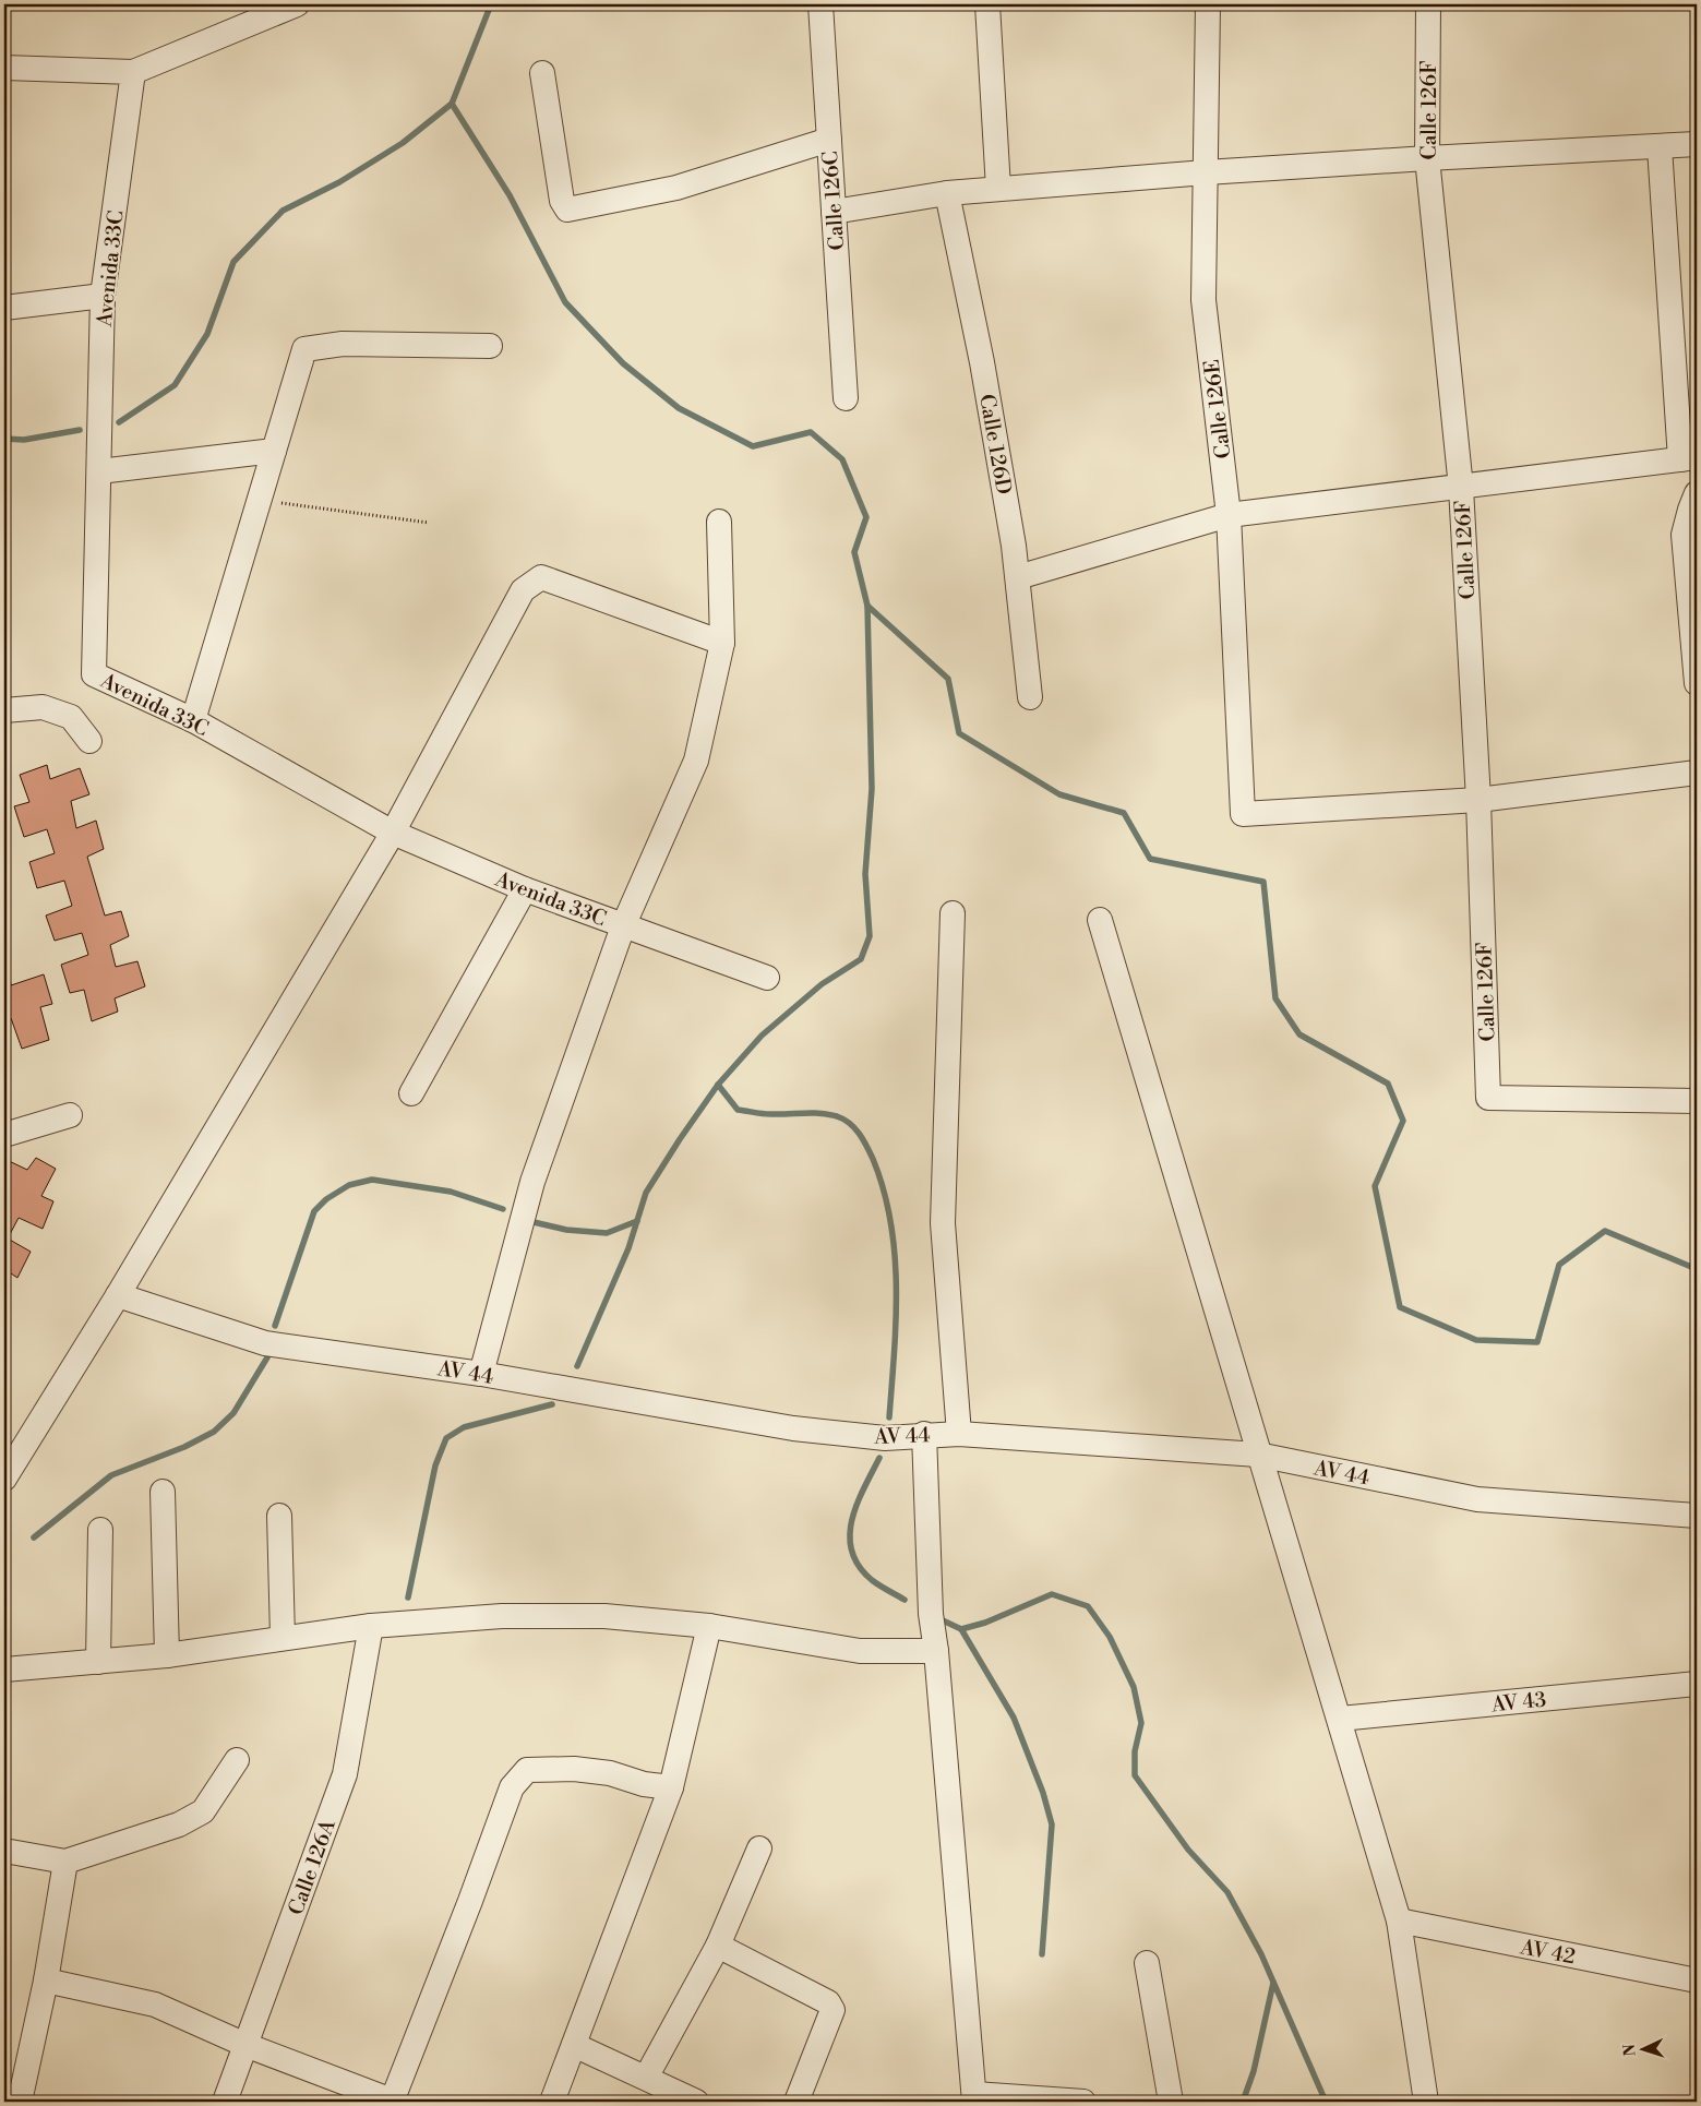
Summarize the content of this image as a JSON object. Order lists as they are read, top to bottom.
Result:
{
  "streets": {
    "street": [
      "Calle 126F",
      "Calle 126C",
      "Avenida 33C",
      "Calle 126E",
      "Calle 126D",
      "AV 44",
      "AV 43",
      "Calle 126A",
      "AV 42"
    ]
  },
  "crossings": [
    ["Calle 126F", "Calle 126E"]
  ],
  "north": "left"
}
